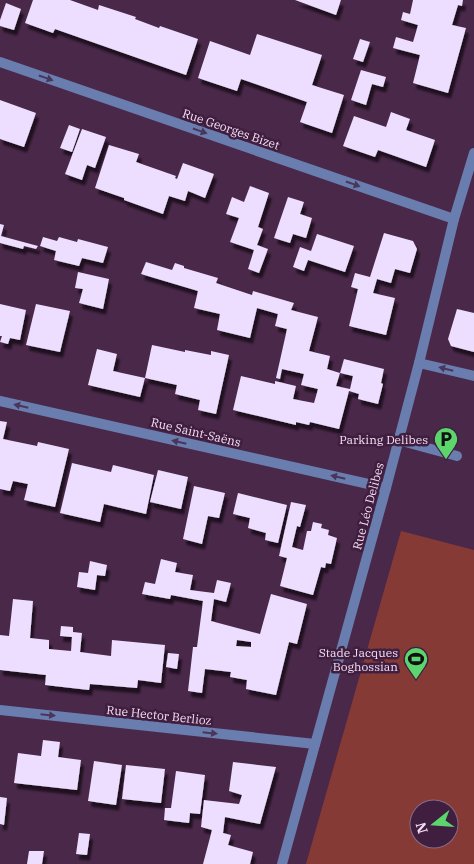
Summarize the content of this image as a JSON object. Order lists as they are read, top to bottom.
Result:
{
  "streets": {
    "street": [
      "Rue Georges Bizet",
      "Rue Saint-Saëns",
      "Rue Léo Delibes",
      "Rue Hector Berlioz"
    ]
  },
  "crossings": [
    ["Rue Georges Bizet", "Rue Léo Delibes"],
    ["Rue Saint-Saëns", "Rue Léo Delibes"],
    ["Rue Léo Delibes", "Rue Hector Berlioz"]
  ],
  "one_way": ["Rue Georges Bizet", "Rue Saint-Saëns", "Rue Hector Berlioz"],
  "places": {
    "parking": ["Parking Delibes"],
    "sports": ["Stade Jacques Boghossian"]
  },
  "north": "left"
}
